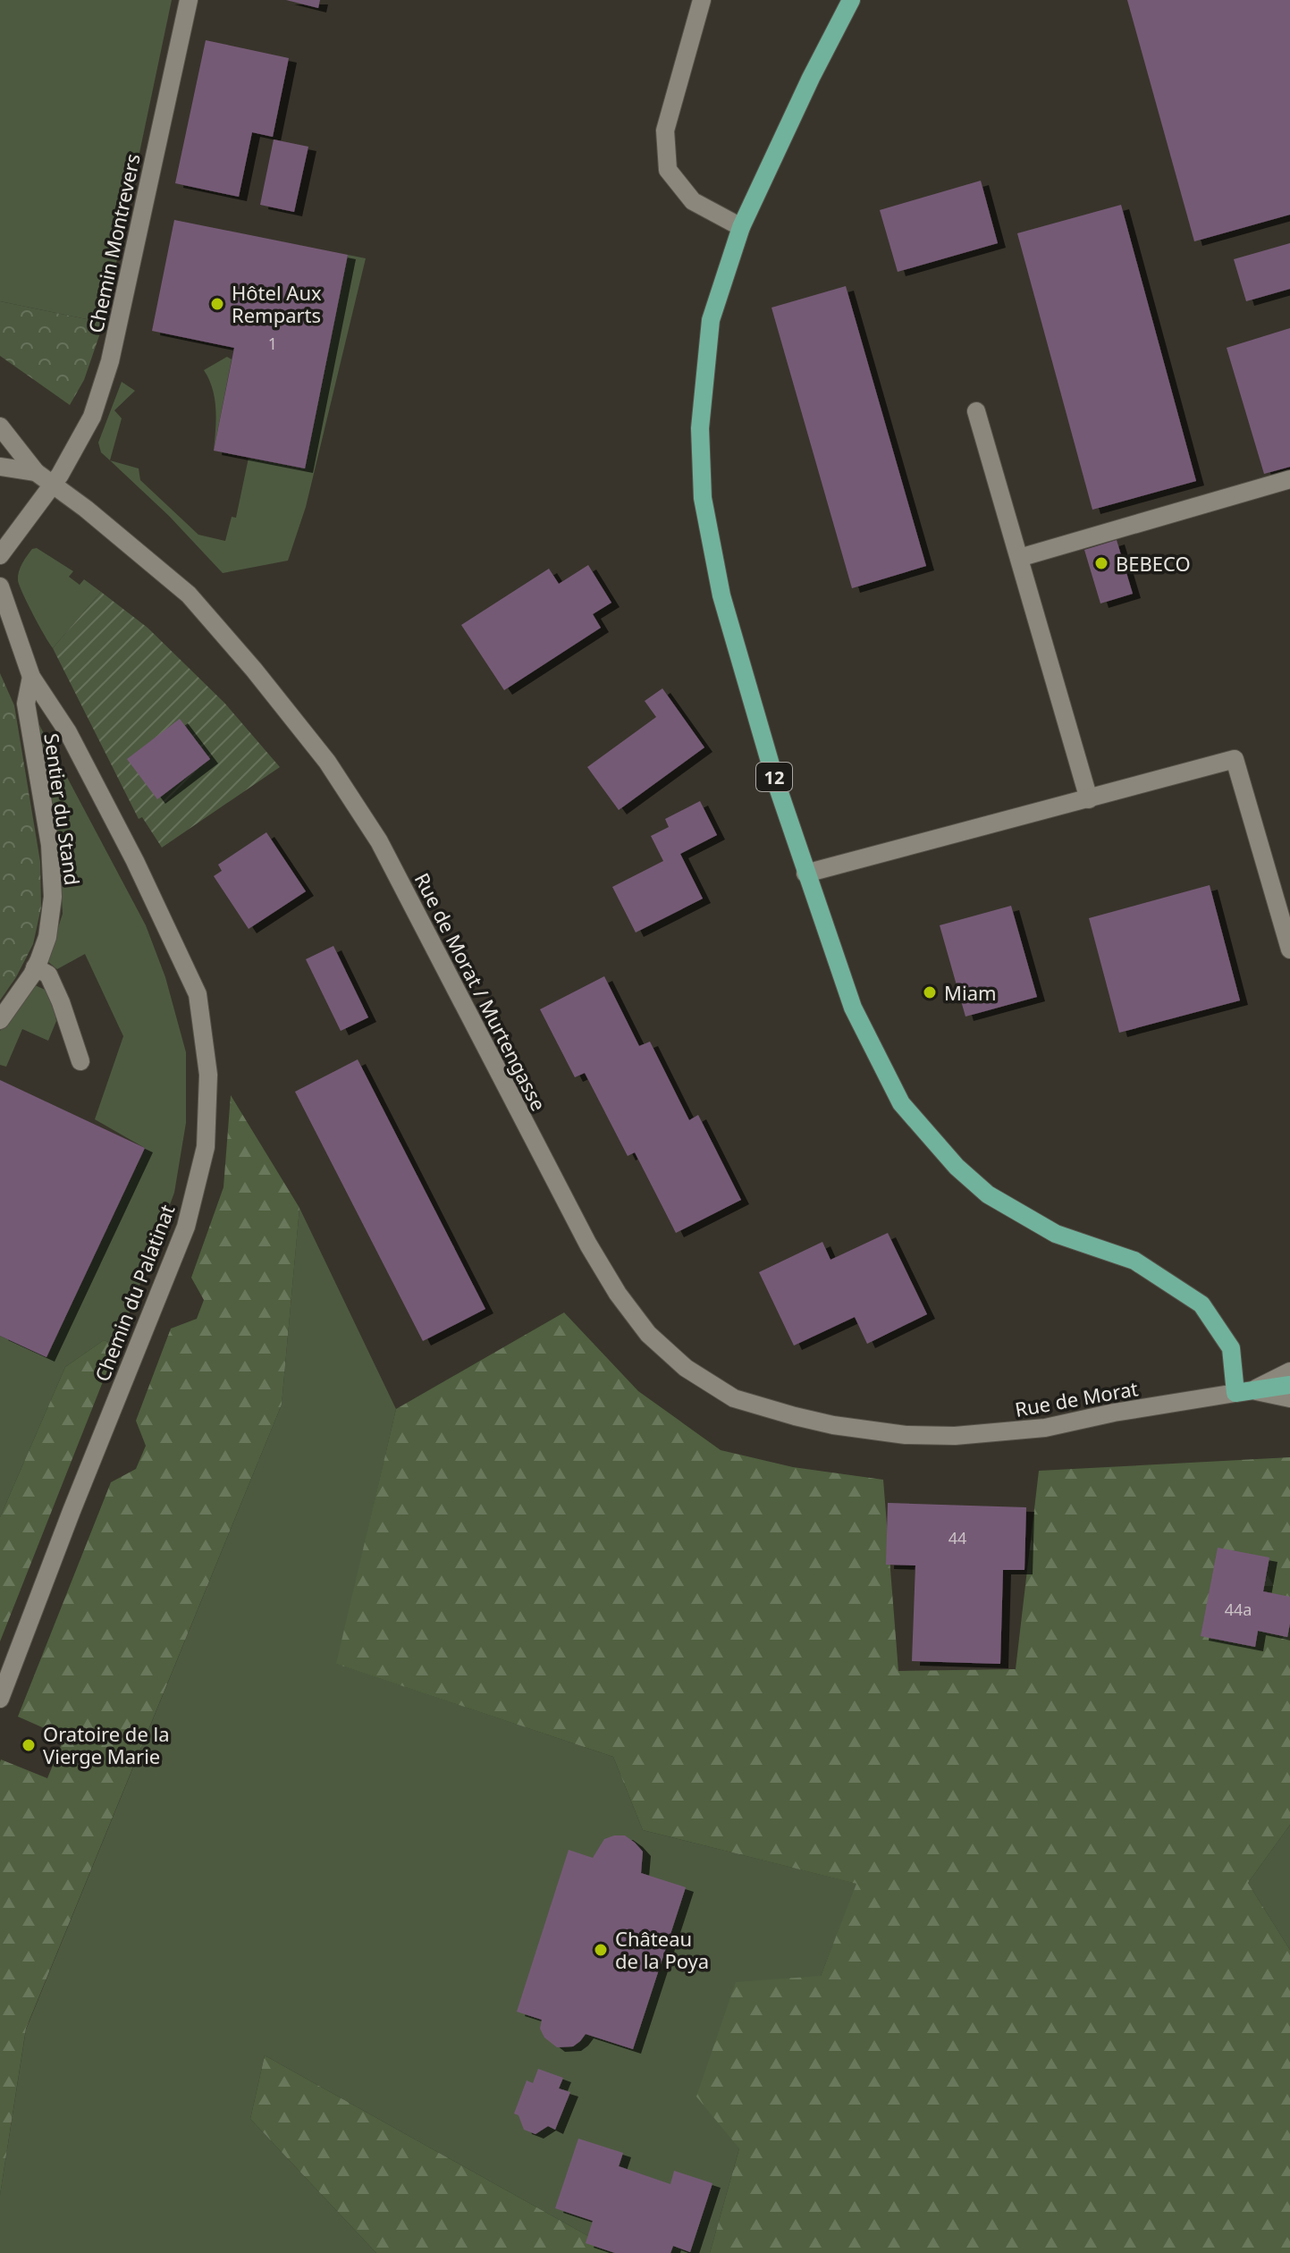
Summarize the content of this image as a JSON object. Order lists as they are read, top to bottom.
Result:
{
  "streets": {
    "main road": [
      "Chemin Montrevers",
      "12",
      "Sentier du Stand",
      "Rue de Morat / Murtengasse",
      "Chemin du Palatinat",
      "Rue de Morat"
    ]
  },
  "crossings": [
    ["Chemin Montrevers", "Rue de Morat / Murtengasse"],
    ["12", "Rue de Morat"],
    ["Sentier du Stand", "Chemin du Palatinat"],
    ["Rue de Morat / Murtengasse", "Rue de Morat"]
  ],
  "places": [
    "Hôtel Aux Remparts",
    "BEBECO",
    "Miam",
    "Oratoire de la Vierge Marie",
    "Château de la Poya"
  ],
  "house_numbers": ["1", "44", "44a"]
}
